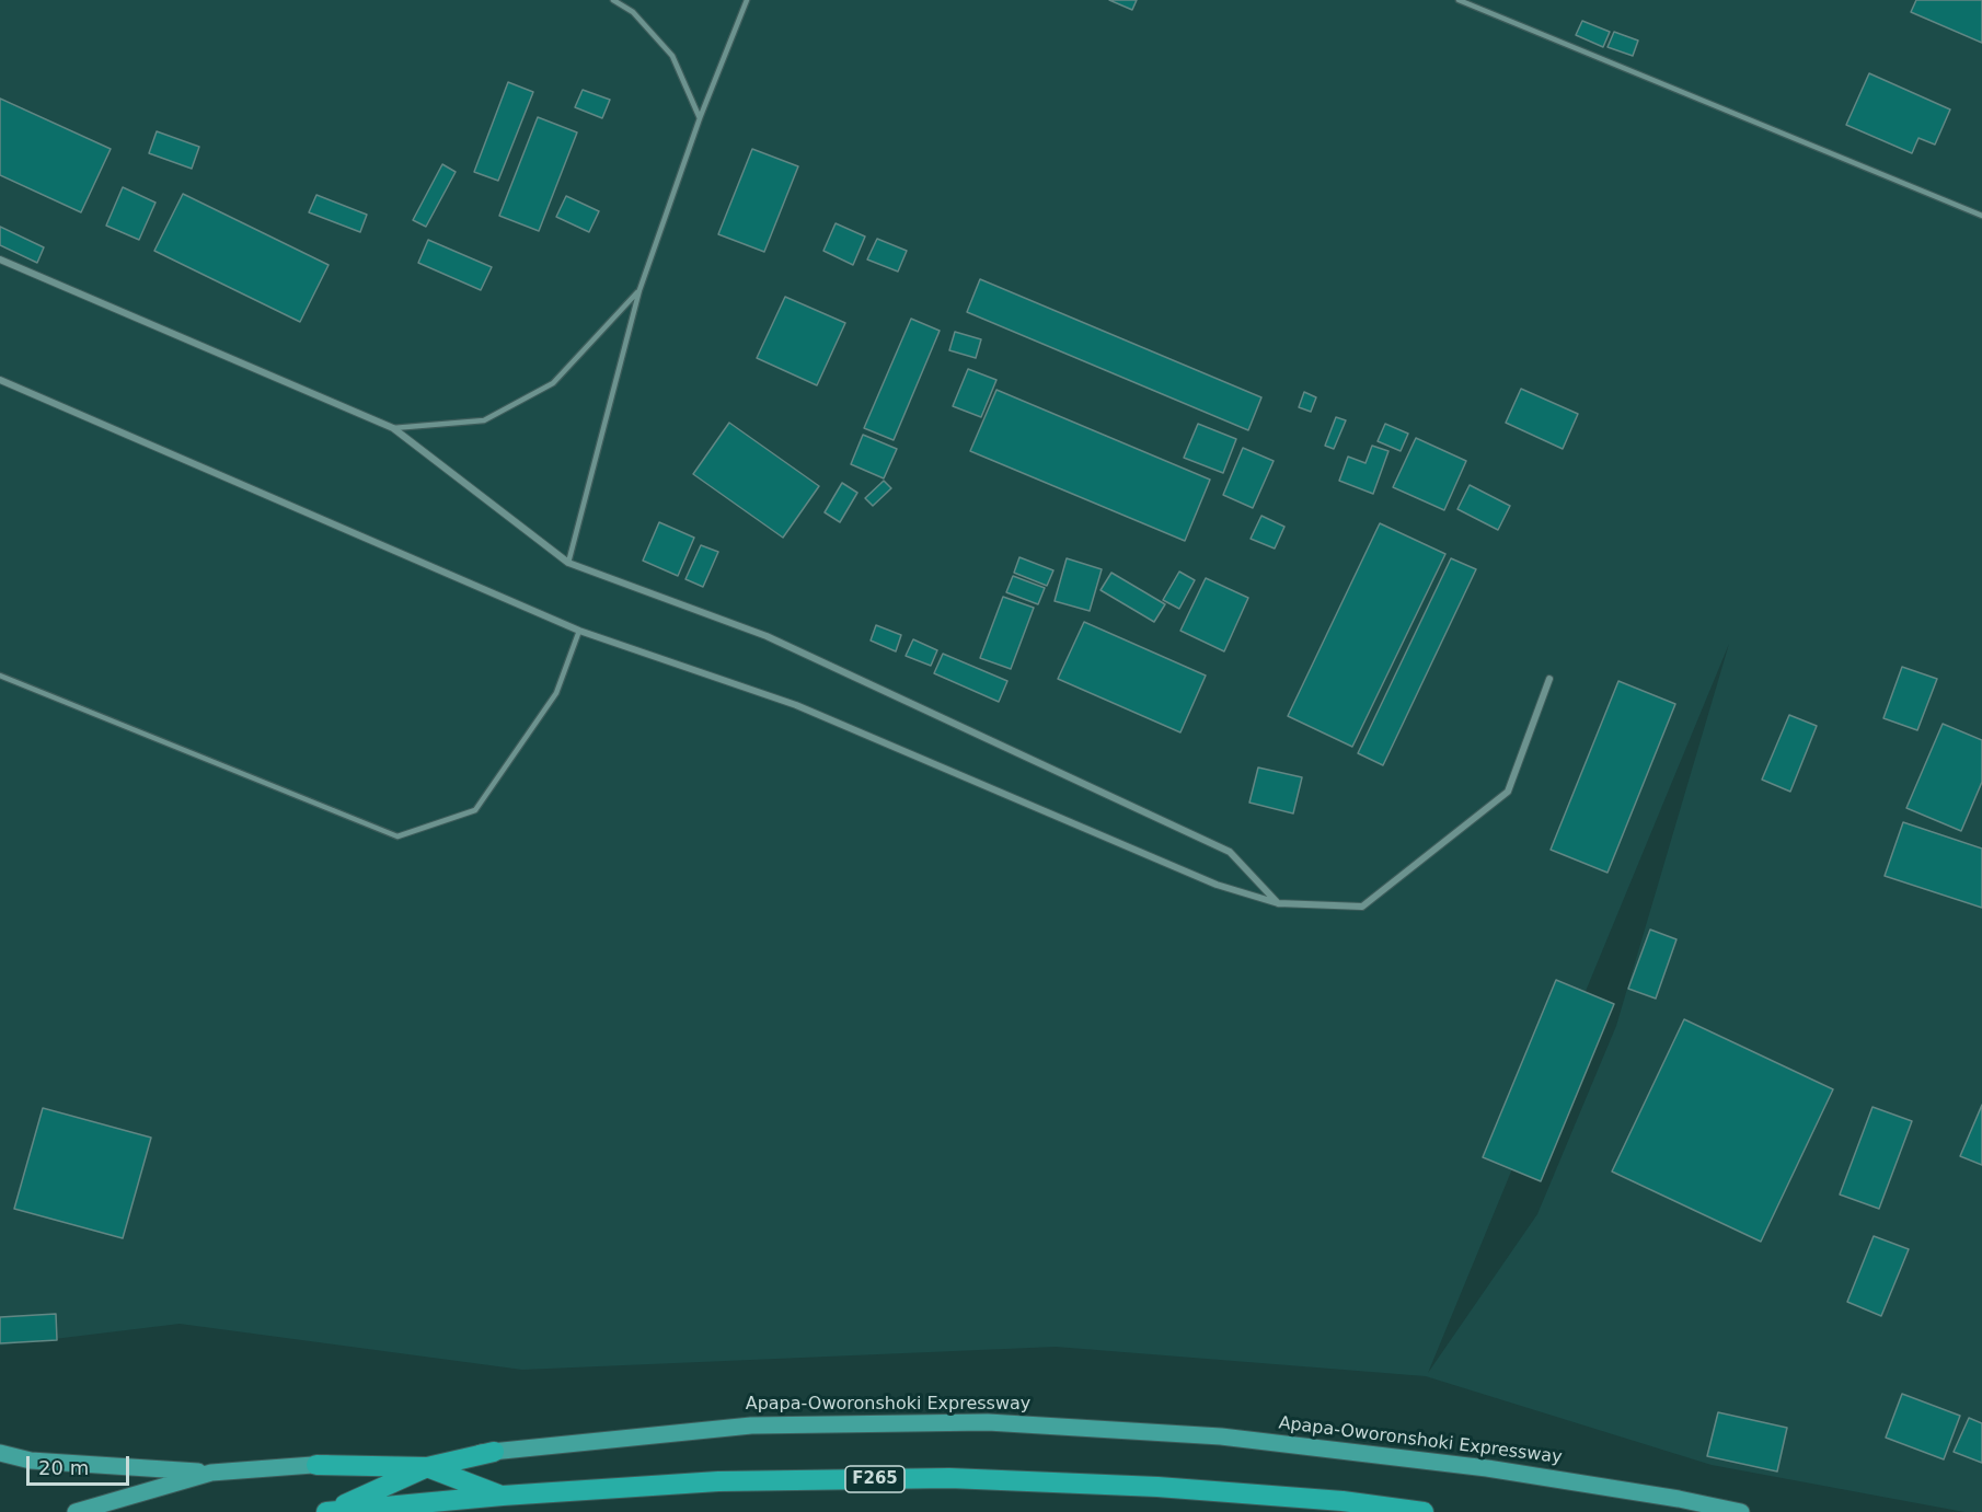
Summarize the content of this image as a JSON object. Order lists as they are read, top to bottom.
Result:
{
  "streets": {
    "highway": ["F265"],
    "main road": ["Apapa-Oworonshoki Expressway"]
  },
  "scale_bar": "20 m"
}
